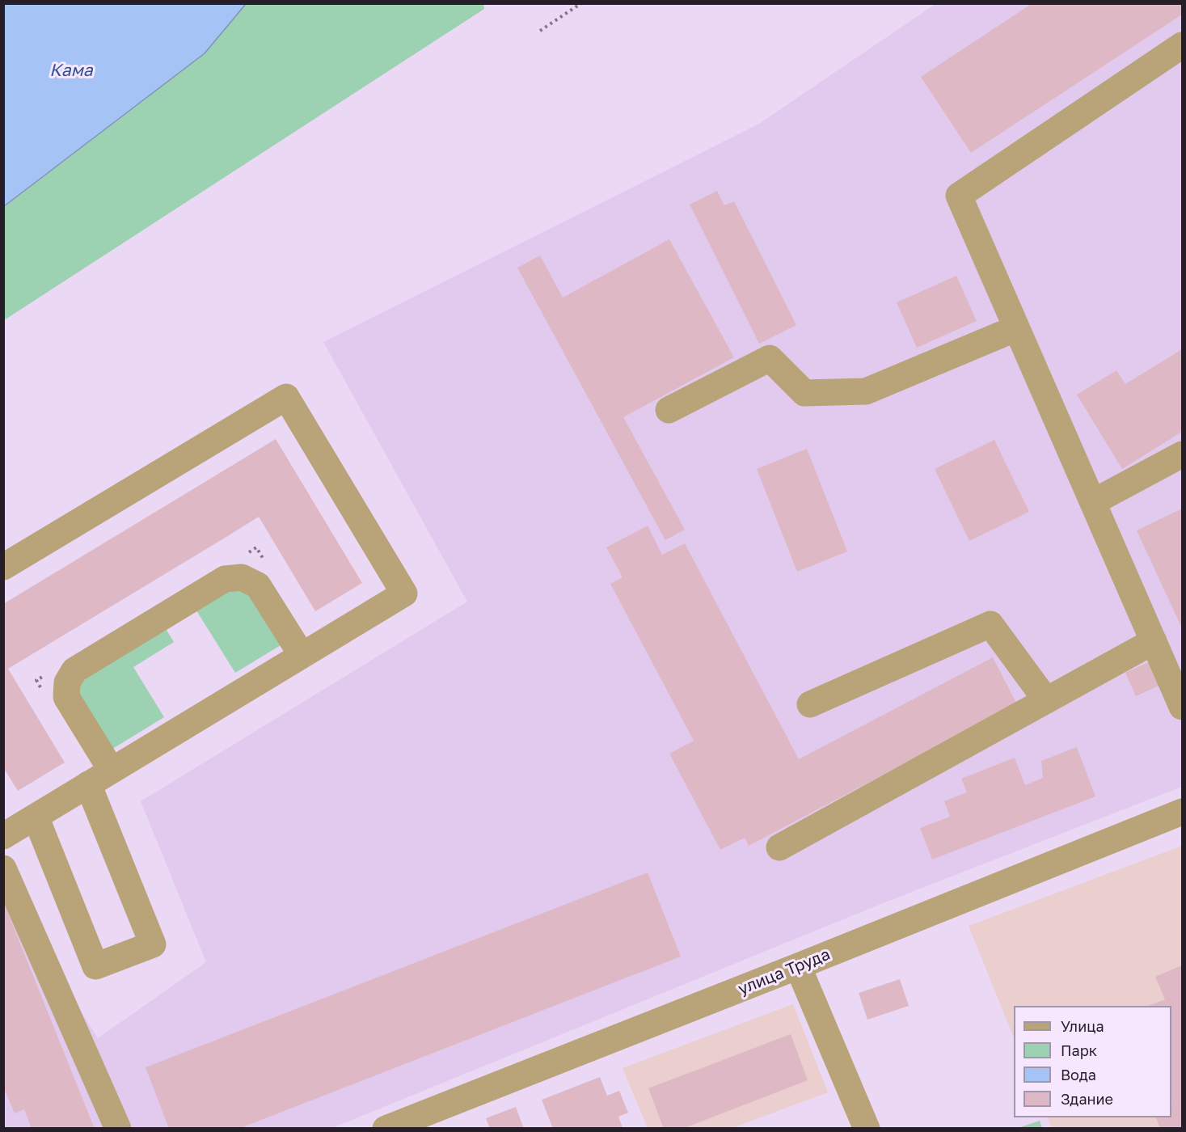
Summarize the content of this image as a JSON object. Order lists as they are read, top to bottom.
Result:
{
  "streets": {
    "street": ["улица Труда"]
  },
  "water": ["Кама"],
  "legend": [
    "Улица",
    "Парк",
    "Вода",
    "Здание"
  ]
}
